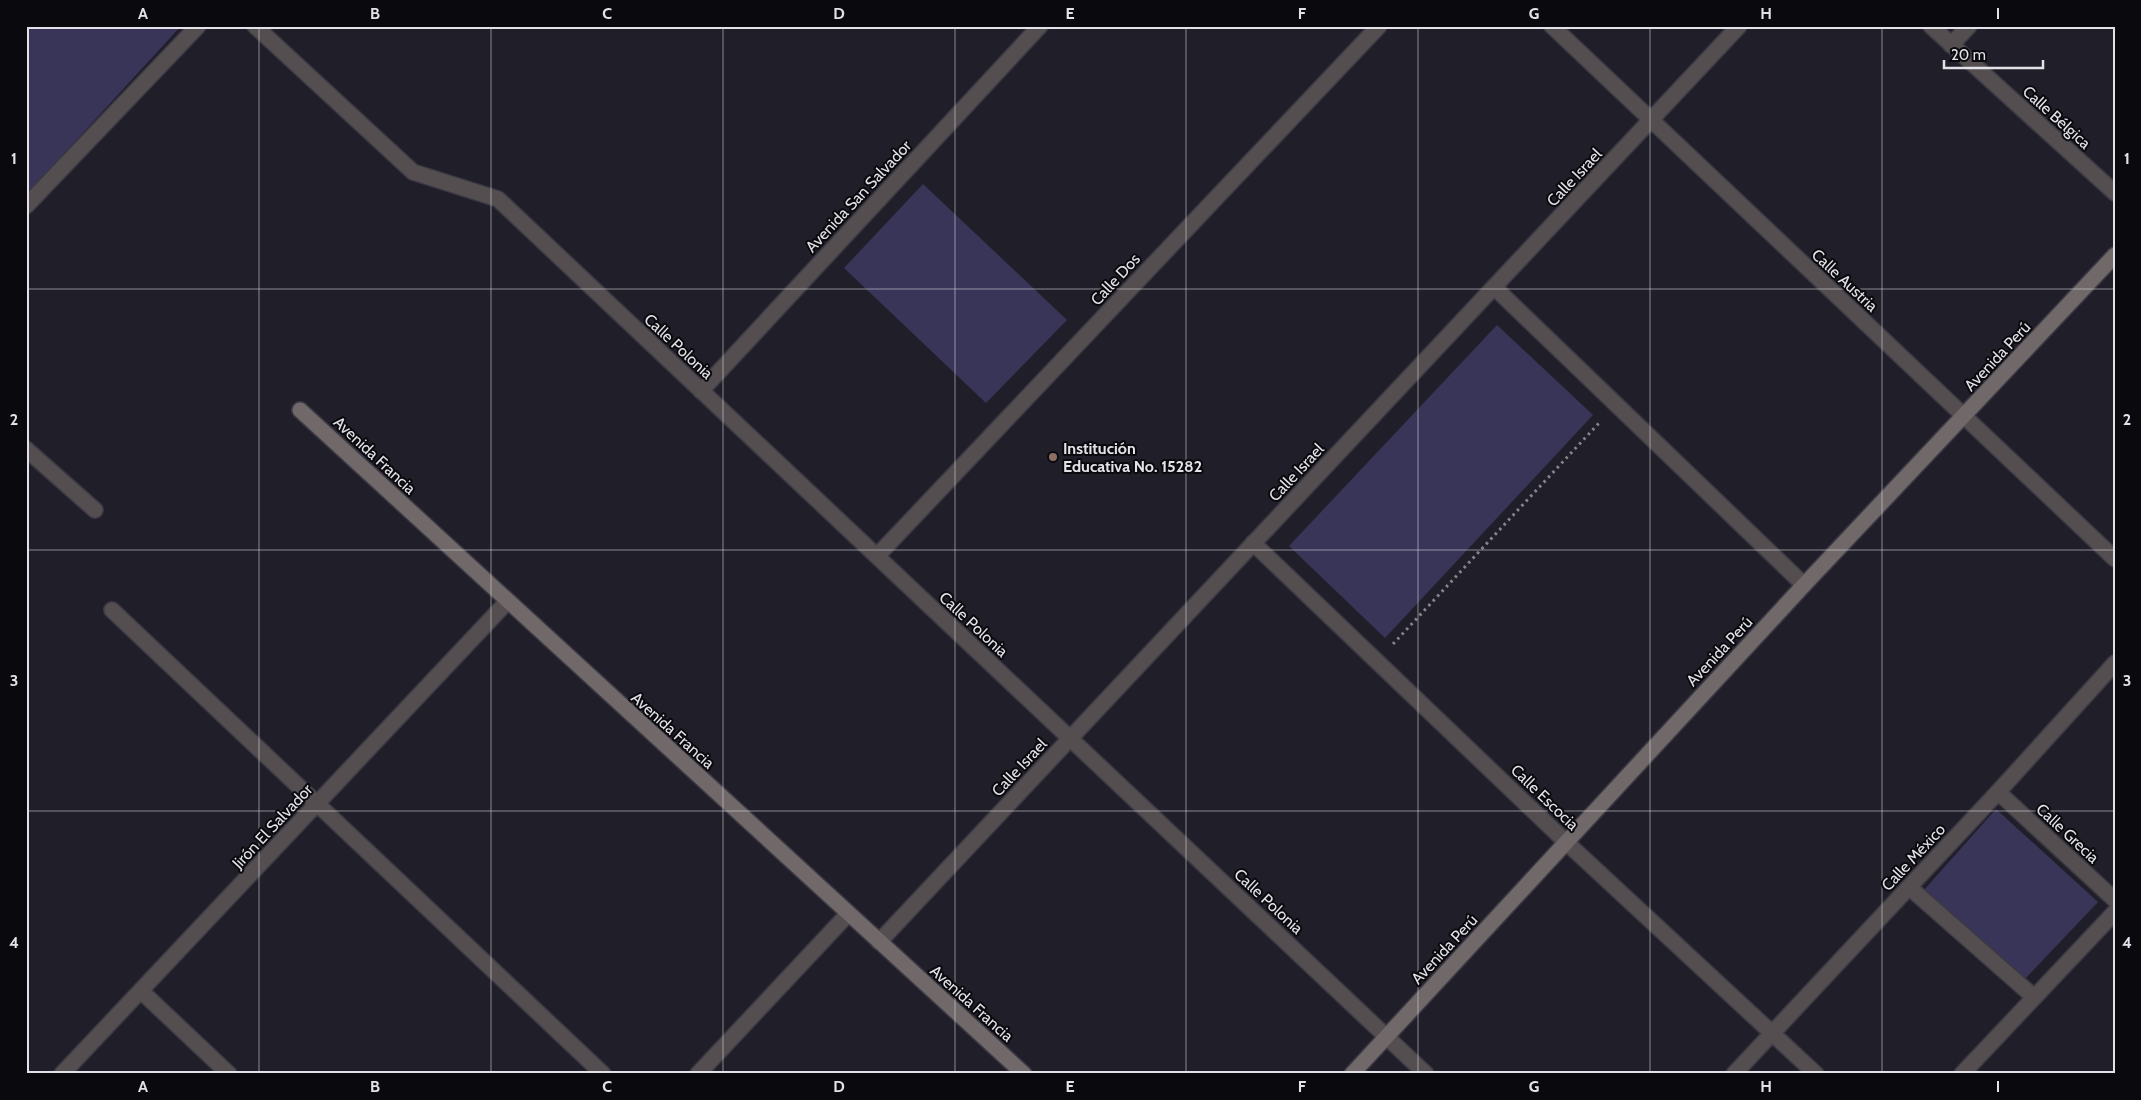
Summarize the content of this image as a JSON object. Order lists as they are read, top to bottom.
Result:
{
  "streets": {
    "street": [
      "Calle Bélgica",
      "Calle Israel",
      "Avenida San Salvador",
      "Calle Dos",
      "Calle Austria",
      "Calle Polonia",
      "Avenida Perú",
      "Avenida Francia",
      "Calle Escocia",
      "Jirón El Salvador",
      "Calle Grecia",
      "Calle México"
    ]
  },
  "crossings": [
    ["Calle Israel", "Calle Austria"],
    ["Calle Israel", "Calle Polonia"],
    ["Calle Israel", "Avenida Francia"],
    ["Calle Israel", "Calle Escocia"],
    ["Avenida San Salvador", "Calle Polonia"],
    ["Calle Dos", "Calle Polonia"],
    ["Calle Austria", "Avenida Perú"],
    ["Calle Polonia", "Avenida Perú"],
    ["Avenida Perú", "Calle Escocia"],
    ["Avenida Francia", "Jirón El Salvador"],
    ["Calle Escocia", "Calle México"],
    ["Calle Grecia", "Calle México"]
  ],
  "places": ["Institución Educativa No. 15282"],
  "scale_bar": "20 m",
  "grid": {
    "columns": [
      "A",
      "B",
      "C",
      "D",
      "E",
      "F",
      "G",
      "H",
      "I"
    ],
    "rows": [
      "1",
      "2",
      "3",
      "4"
    ]
  }
}
